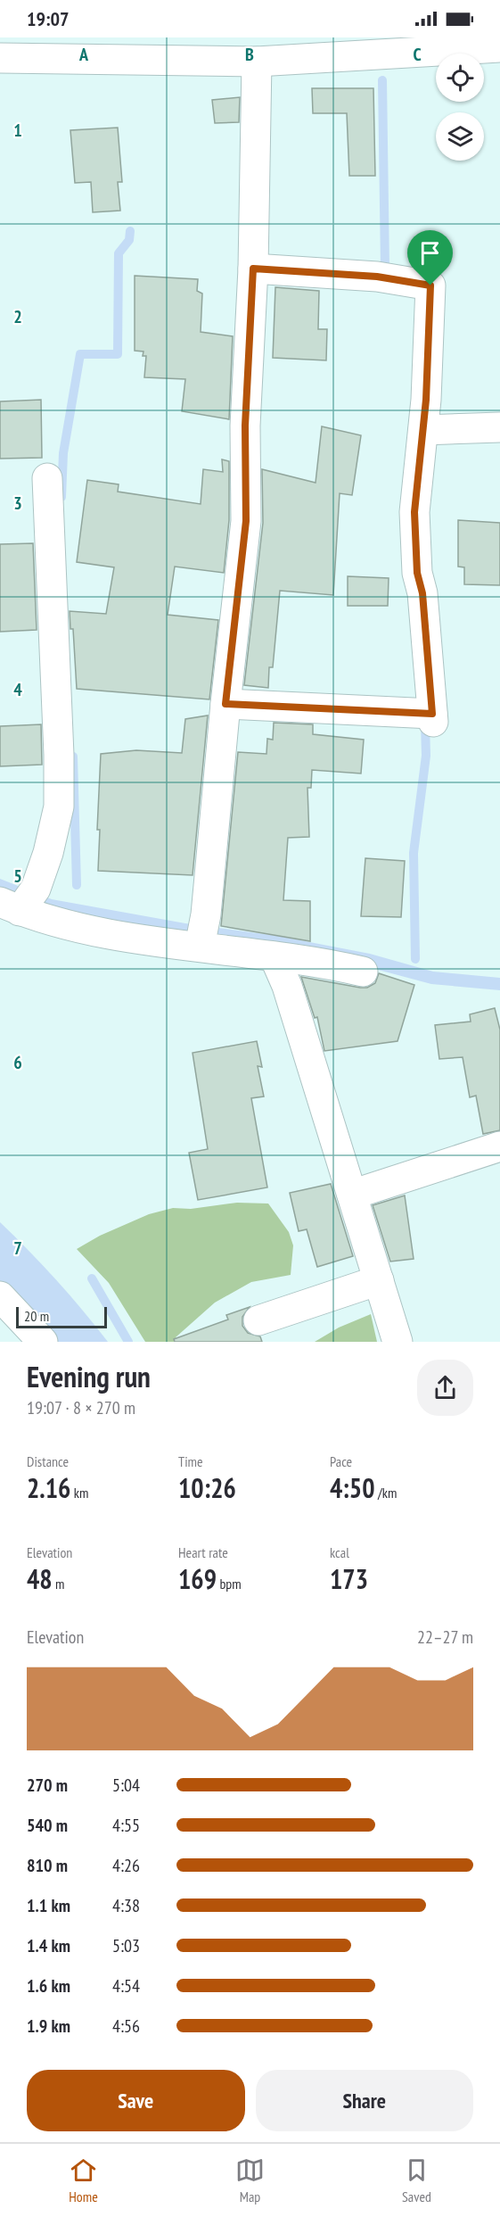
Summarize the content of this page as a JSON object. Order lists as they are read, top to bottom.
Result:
{
  "scale_bar": "20 m",
  "page": {
    "status": "19:07",
    "scale": "20 m",
    "heading": ["Evening run", "19:07 · 8 × 270 m"],
    "stats": [
      ["Distance", "2.16 km"],
      ["Time", "10:26"],
      ["Pace", "4:50 /km"],
      ["Elevation", "48 m"],
      ["Heart rate", "169 bpm"],
      ["kcal", "173"]
    ],
    "chart": ["Elevation", "22–27 m"],
    "list": [
      {
        "name": "270 m",
        "note": "5:04"
      },
      {
        "name": "540 m",
        "note": "4:55"
      },
      {
        "name": "810 m",
        "note": "4:26"
      },
      {
        "name": "1.1 km",
        "note": "4:38"
      },
      {
        "name": "1.4 km",
        "note": "5:03"
      },
      {
        "name": "1.6 km",
        "note": "4:54"
      },
      {
        "name": "1.9 km",
        "note": "4:56"
      }
    ],
    "buttons": ["Save", "Share"],
    "tabs": ["Home", "Map", "Saved"]
  },
  "grid": {
    "columns": ["A", "B", "C"],
    "rows": [
      "1",
      "2",
      "3",
      "4",
      "5",
      "6",
      "7"
    ]
  }
}
